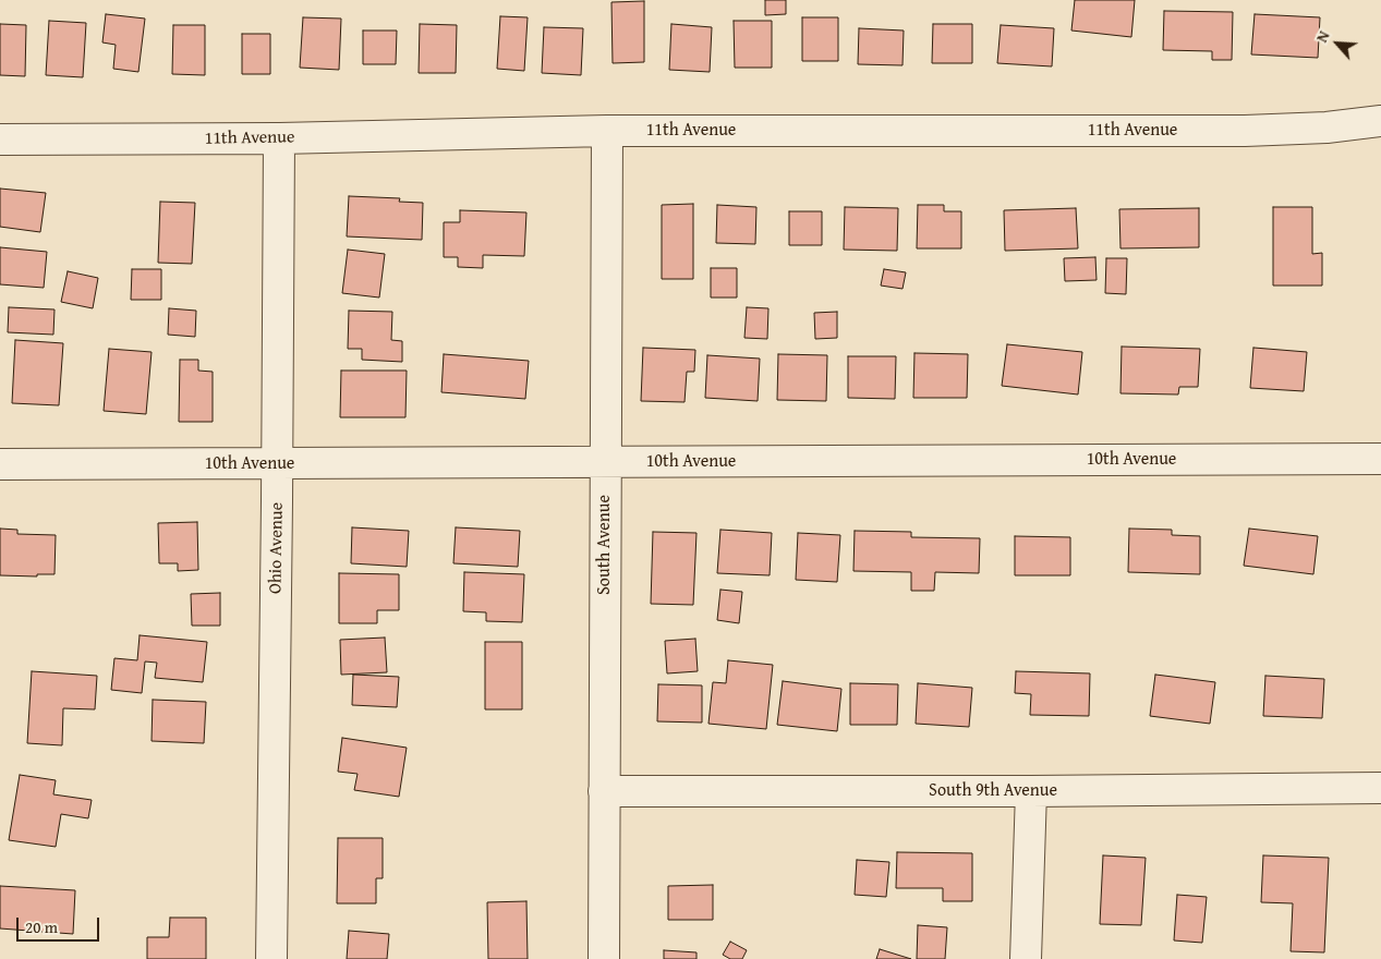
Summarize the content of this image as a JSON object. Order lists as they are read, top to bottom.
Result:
{
  "streets": {
    "street": [
      "11th Avenue",
      "10th Avenue",
      "South Avenue",
      "Ohio Avenue",
      "South 9th Avenue"
    ]
  },
  "crossings": [
    ["11th Avenue", "South Avenue"],
    ["11th Avenue", "Ohio Avenue"],
    ["10th Avenue", "South Avenue"],
    ["10th Avenue", "Ohio Avenue"],
    ["South Avenue", "South 9th Avenue"]
  ],
  "scale_bar": "20 m",
  "north": "top left"
}
